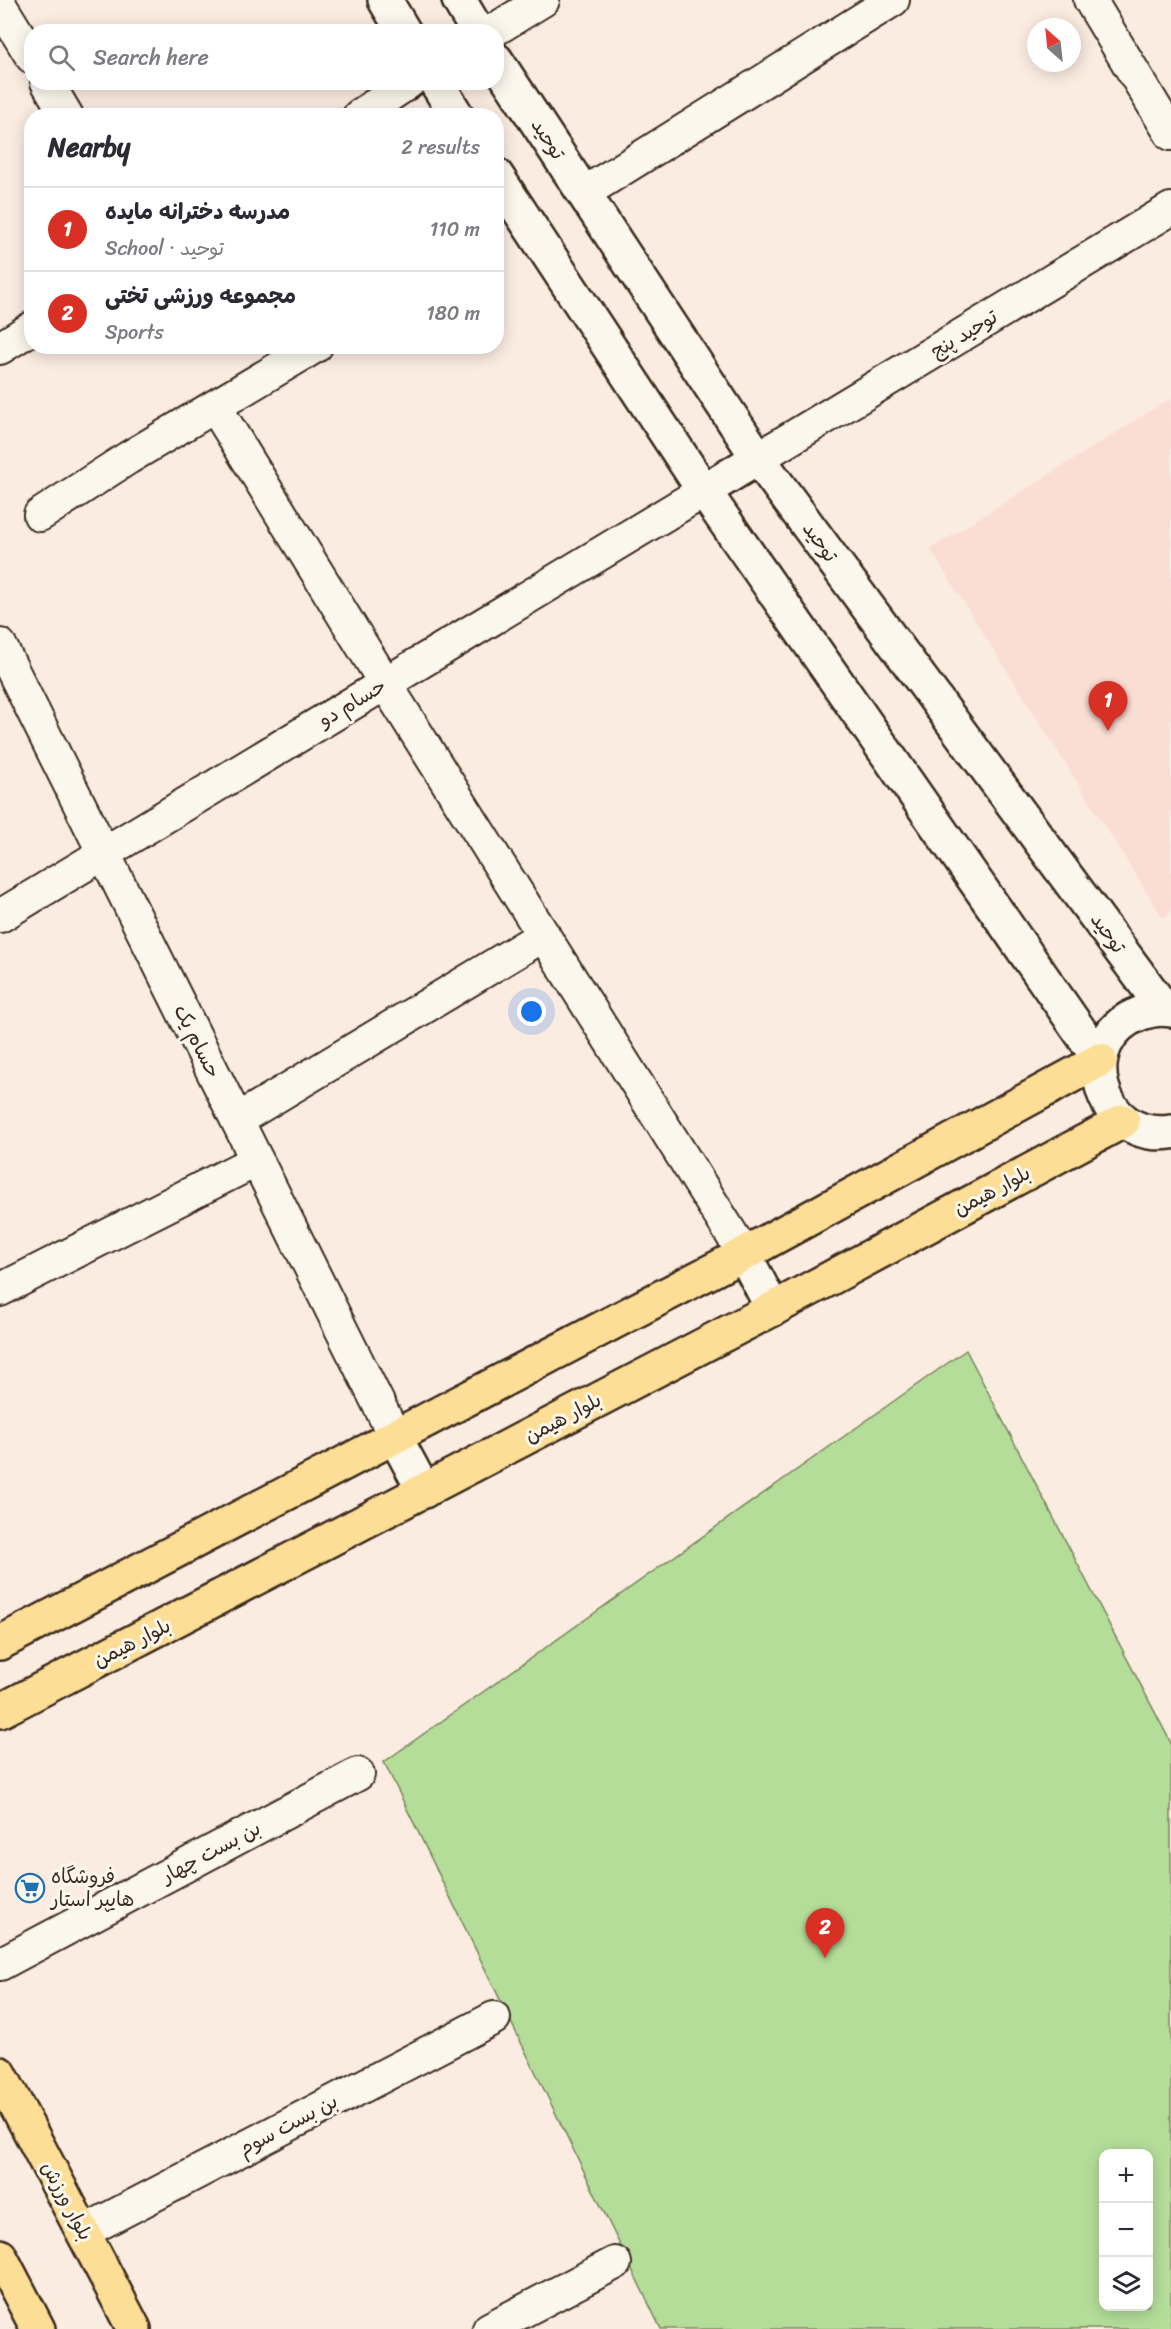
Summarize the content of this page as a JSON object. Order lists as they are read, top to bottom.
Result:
{
  "streets": {
    "main road": ["بلوار هیمن", "بلوار ورزش"],
    "street": [
      "توحید",
      "توحید پنج",
      "حسام دو",
      "حسام یک",
      "بن بست چهار",
      "بن بست سوم"
    ]
  },
  "crossings": [
    ["توحید", "توحید پنج"],
    ["حسام دو", "حسام یک"],
    ["بن بست سوم", "بلوار ورزش"]
  ],
  "places": {
    "supermarket": ["فروشگاه هایپر استار"]
  },
  "north": "top left",
  "page": {
    "search": "Search here",
    "heading": ["Nearby", "2 results"],
    "list": [
      {
        "mark": "1",
        "name": "مدرسه دخترانه مایده",
        "note": "School · توحید",
        "value": "110 m"
      },
      {
        "mark": "2",
        "name": "مجموعه ورزشی تختی",
        "note": "Sports",
        "value": "180 m"
      }
    ],
    "pins": ["1", "2"],
    "map_buttons": ["+", "−"]
  }
}
